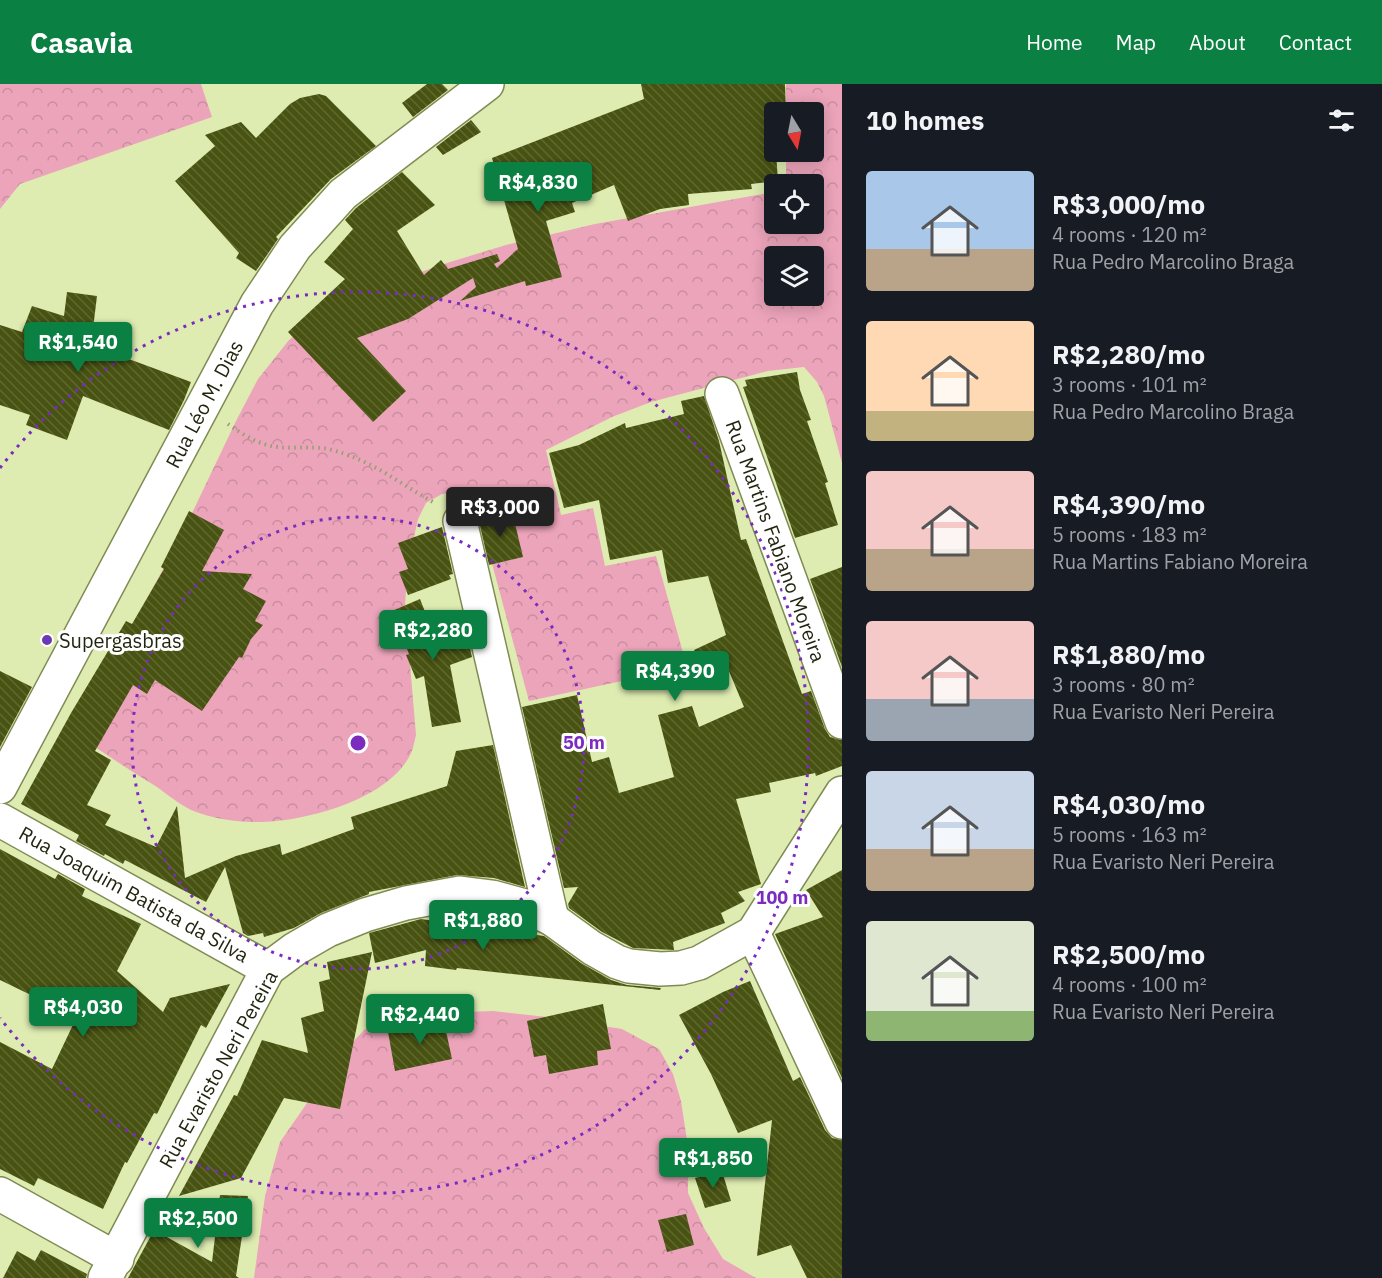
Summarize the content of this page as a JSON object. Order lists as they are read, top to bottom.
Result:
{
  "streets": {
    "street": [
      "Rua Léo M. Dias",
      "Rua Martins Fabiano Moreira",
      "Rua Joaquim Batista da Silva",
      "Rua Evaristo Neri Pereira"
    ]
  },
  "crossings": [
    ["Rua Joaquim Batista da Silva", "Rua Evaristo Neri Pereira"]
  ],
  "places": ["Supergasbras"],
  "north": "bottom",
  "page": {
    "header": "Casavia",
    "nav": [
      "Home",
      "Map",
      "About",
      "Contact"
    ],
    "heading": "10 homes",
    "list": [
      {
        "name": "R$3,000/mo",
        "note": "4 rooms · 120 m² · Rua Pedro Marcolino Braga"
      },
      {
        "name": "R$2,280/mo",
        "note": "3 rooms · 101 m² · Rua Pedro Marcolino Braga"
      },
      {
        "name": "R$4,390/mo",
        "note": "5 rooms · 183 m² · Rua Martins Fabiano Moreira"
      },
      {
        "name": "R$1,880/mo",
        "note": "3 rooms · 80 m² · Rua Evaristo Neri Pereira"
      },
      {
        "name": "R$4,030/mo",
        "note": "5 rooms · 163 m² · Rua Evaristo Neri Pereira"
      },
      {
        "name": "R$2,500/mo",
        "note": "4 rooms · 100 m² · Rua Evaristo Neri Pereira"
      }
    ],
    "price": [
      "R$4,830",
      "R$1,540",
      "R$3,000",
      "R$2,280",
      "R$4,390",
      "R$1,880",
      "R$4,030",
      "R$2,440",
      "R$1,850",
      "R$2,500"
    ]
  },
  "rings": ["50 m", "100 m"]
}
